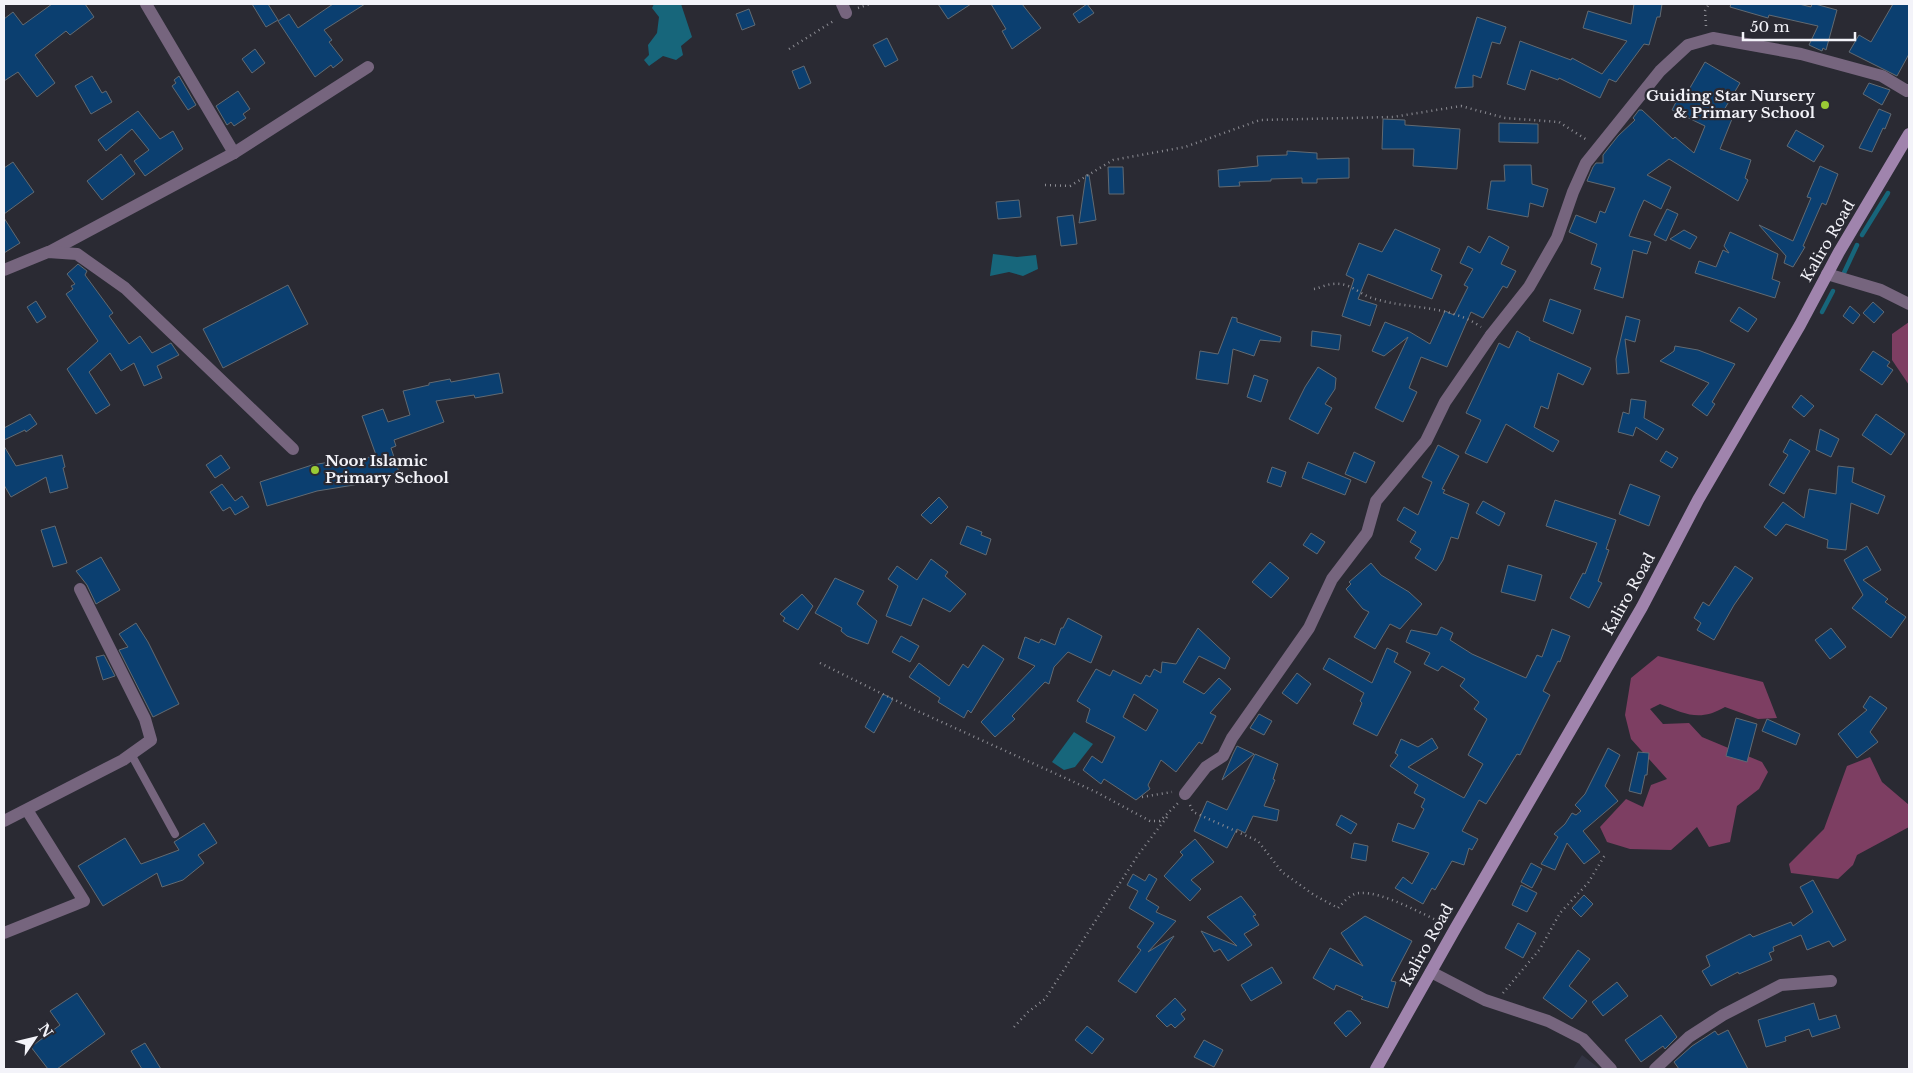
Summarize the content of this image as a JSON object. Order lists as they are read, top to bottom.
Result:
{
  "streets": {
    "main road": ["Kaliro Road"]
  },
  "places": ["Guiding Star Nursery & Primary School", "Noor Islamic Primary School"],
  "scale_bar": "50 m",
  "north": "top right"
}
